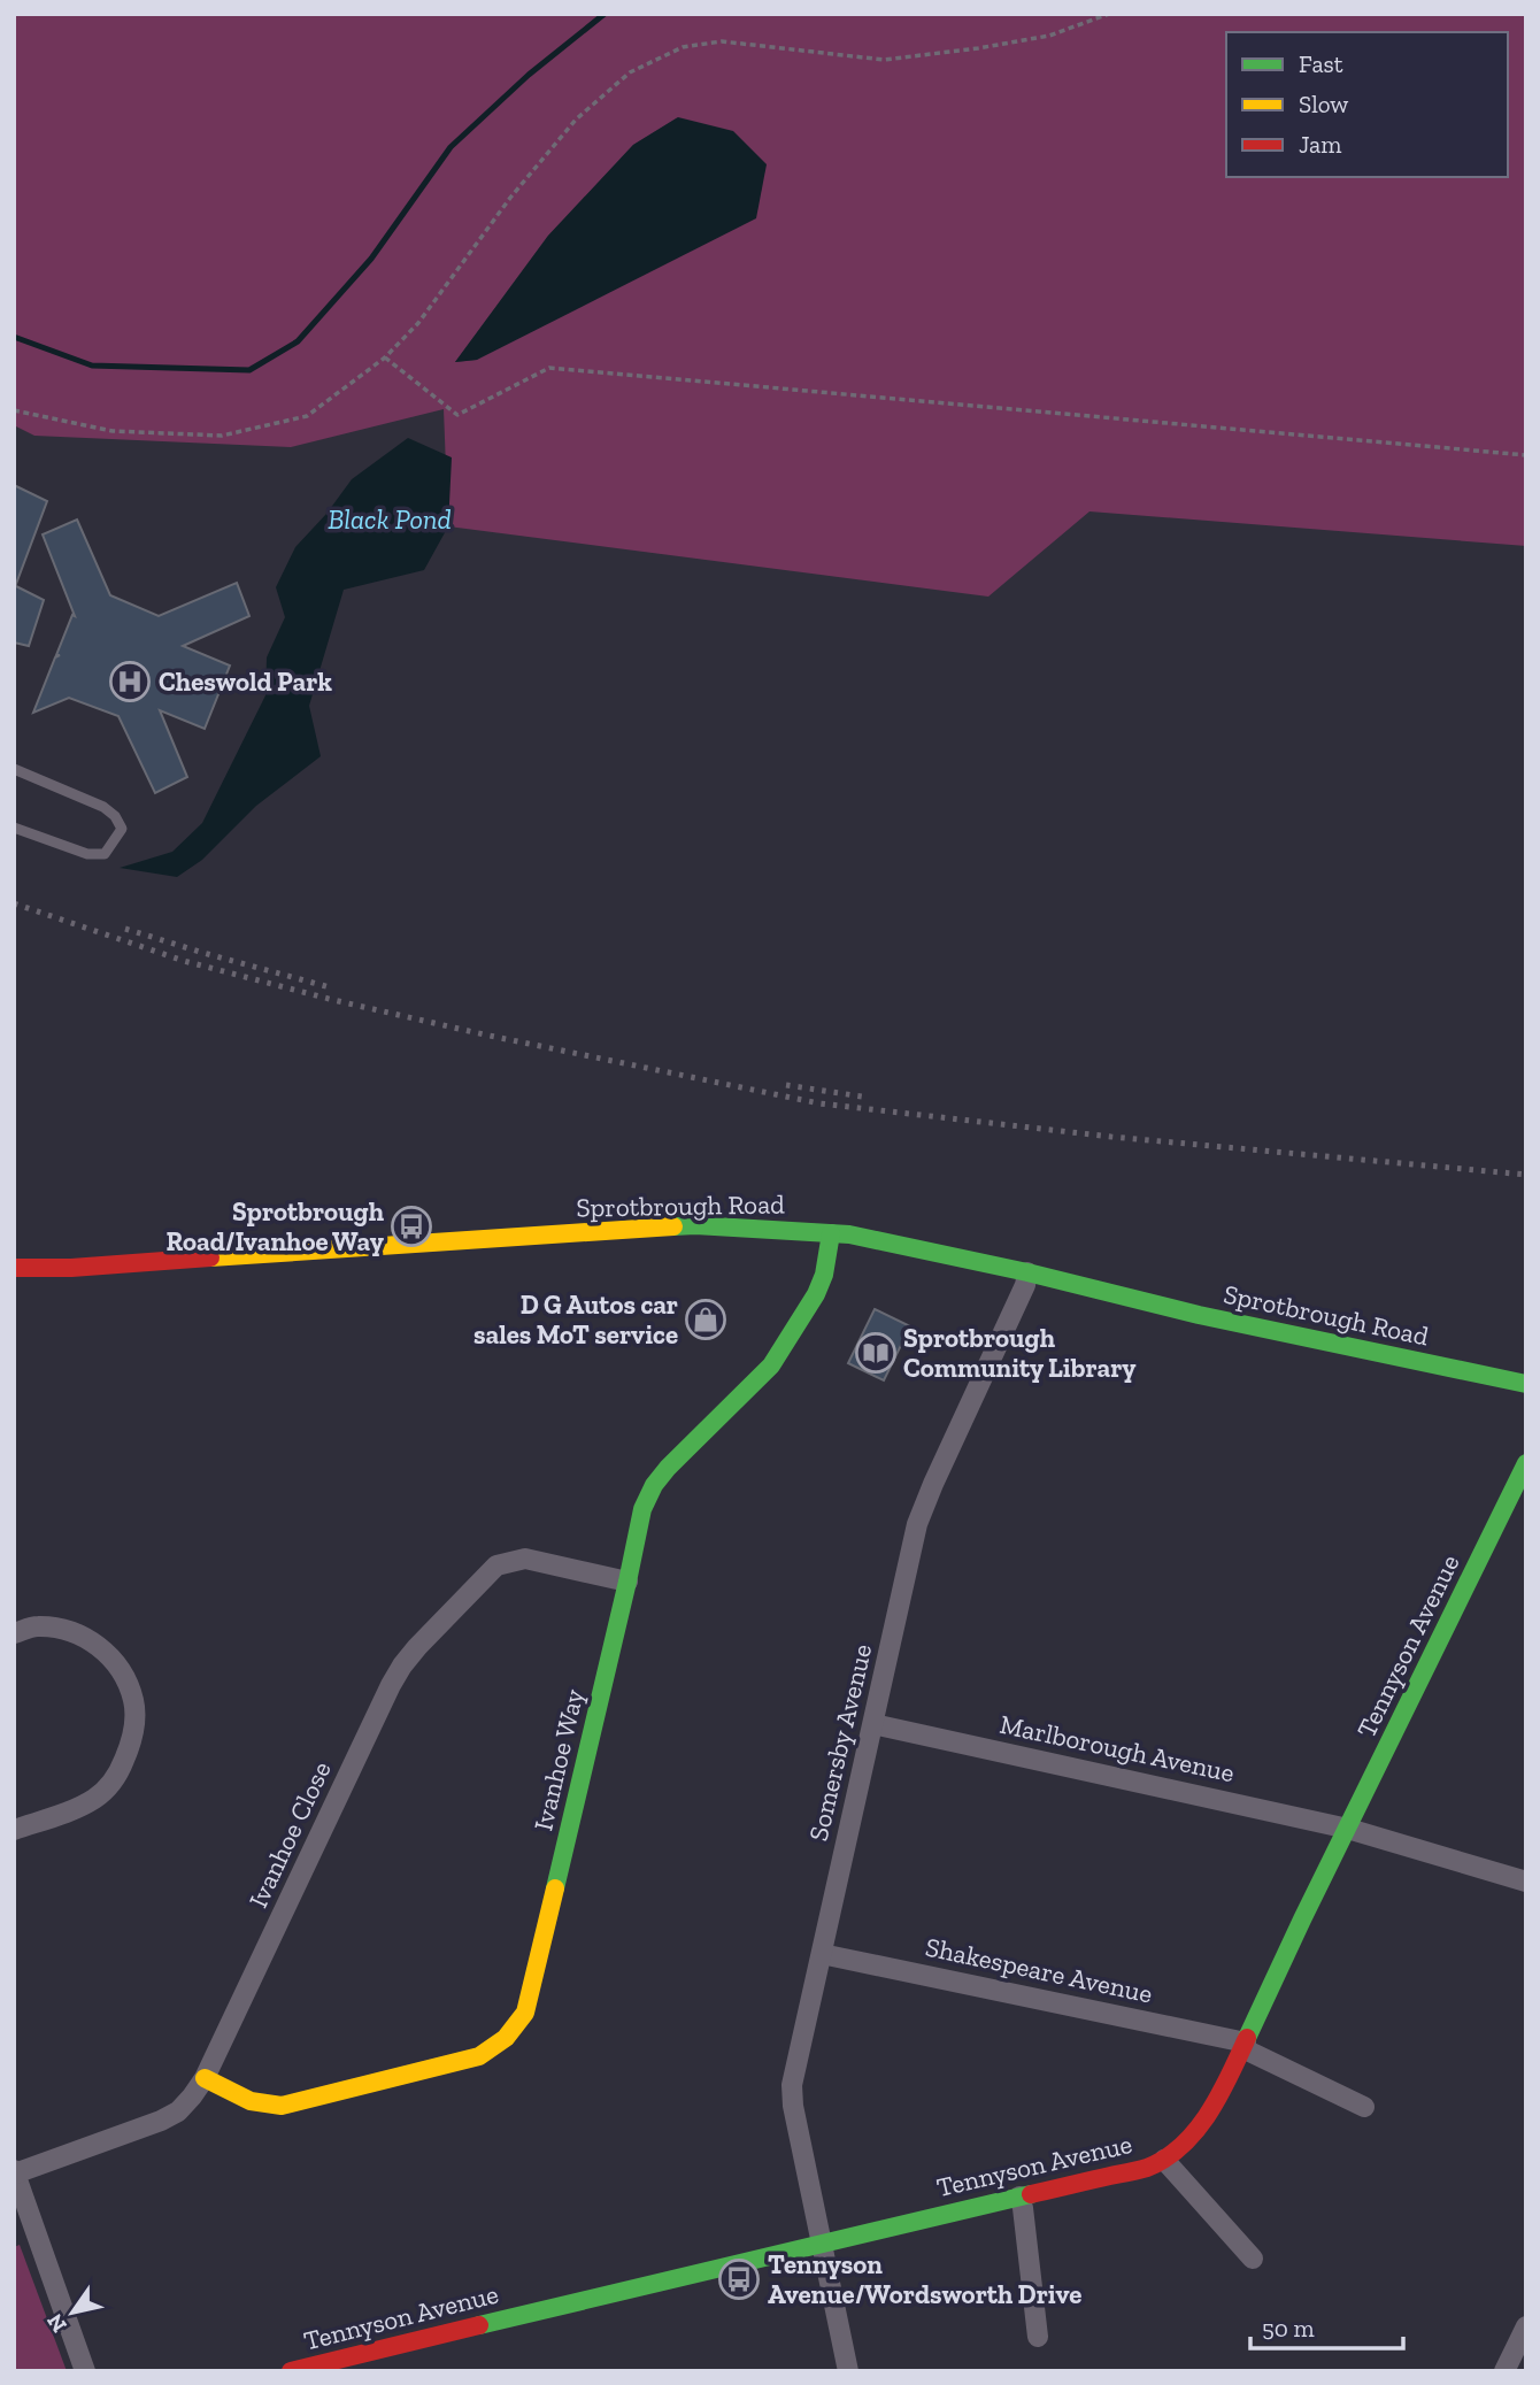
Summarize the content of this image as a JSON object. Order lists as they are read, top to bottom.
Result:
{
  "streets": {
    "street": [
      "Sprotbrough Road",
      "Tennyson Avenue",
      "Somersby Avenue",
      "Marlborough Avenue",
      "Ivanhoe Way",
      "Ivanhoe Close",
      "Shakespeare Avenue"
    ]
  },
  "crossings": [
    ["Sprotbrough Road", "Somersby Avenue"],
    ["Sprotbrough Road", "Ivanhoe Way"],
    ["Tennyson Avenue", "Somersby Avenue"],
    ["Tennyson Avenue", "Marlborough Avenue"],
    ["Tennyson Avenue", "Shakespeare Avenue"],
    ["Somersby Avenue", "Marlborough Avenue"],
    ["Somersby Avenue", "Shakespeare Avenue"],
    ["Ivanhoe Way", "Ivanhoe Close"]
  ],
  "water": ["Black Pond"],
  "places": {
    "hospital": ["Cheswold Park"],
    "bus stop": ["Sprotbrough Road/Ivanhoe Way", "Tennyson Avenue/Wordsworth Drive"],
    "shop": ["D G Autos car sales MoT service"],
    "library": ["Sprotbrough Community Library"]
  },
  "legend": ["Fast", "Slow", "Jam"],
  "scale_bar": "50 m",
  "north": "bottom left"
}
